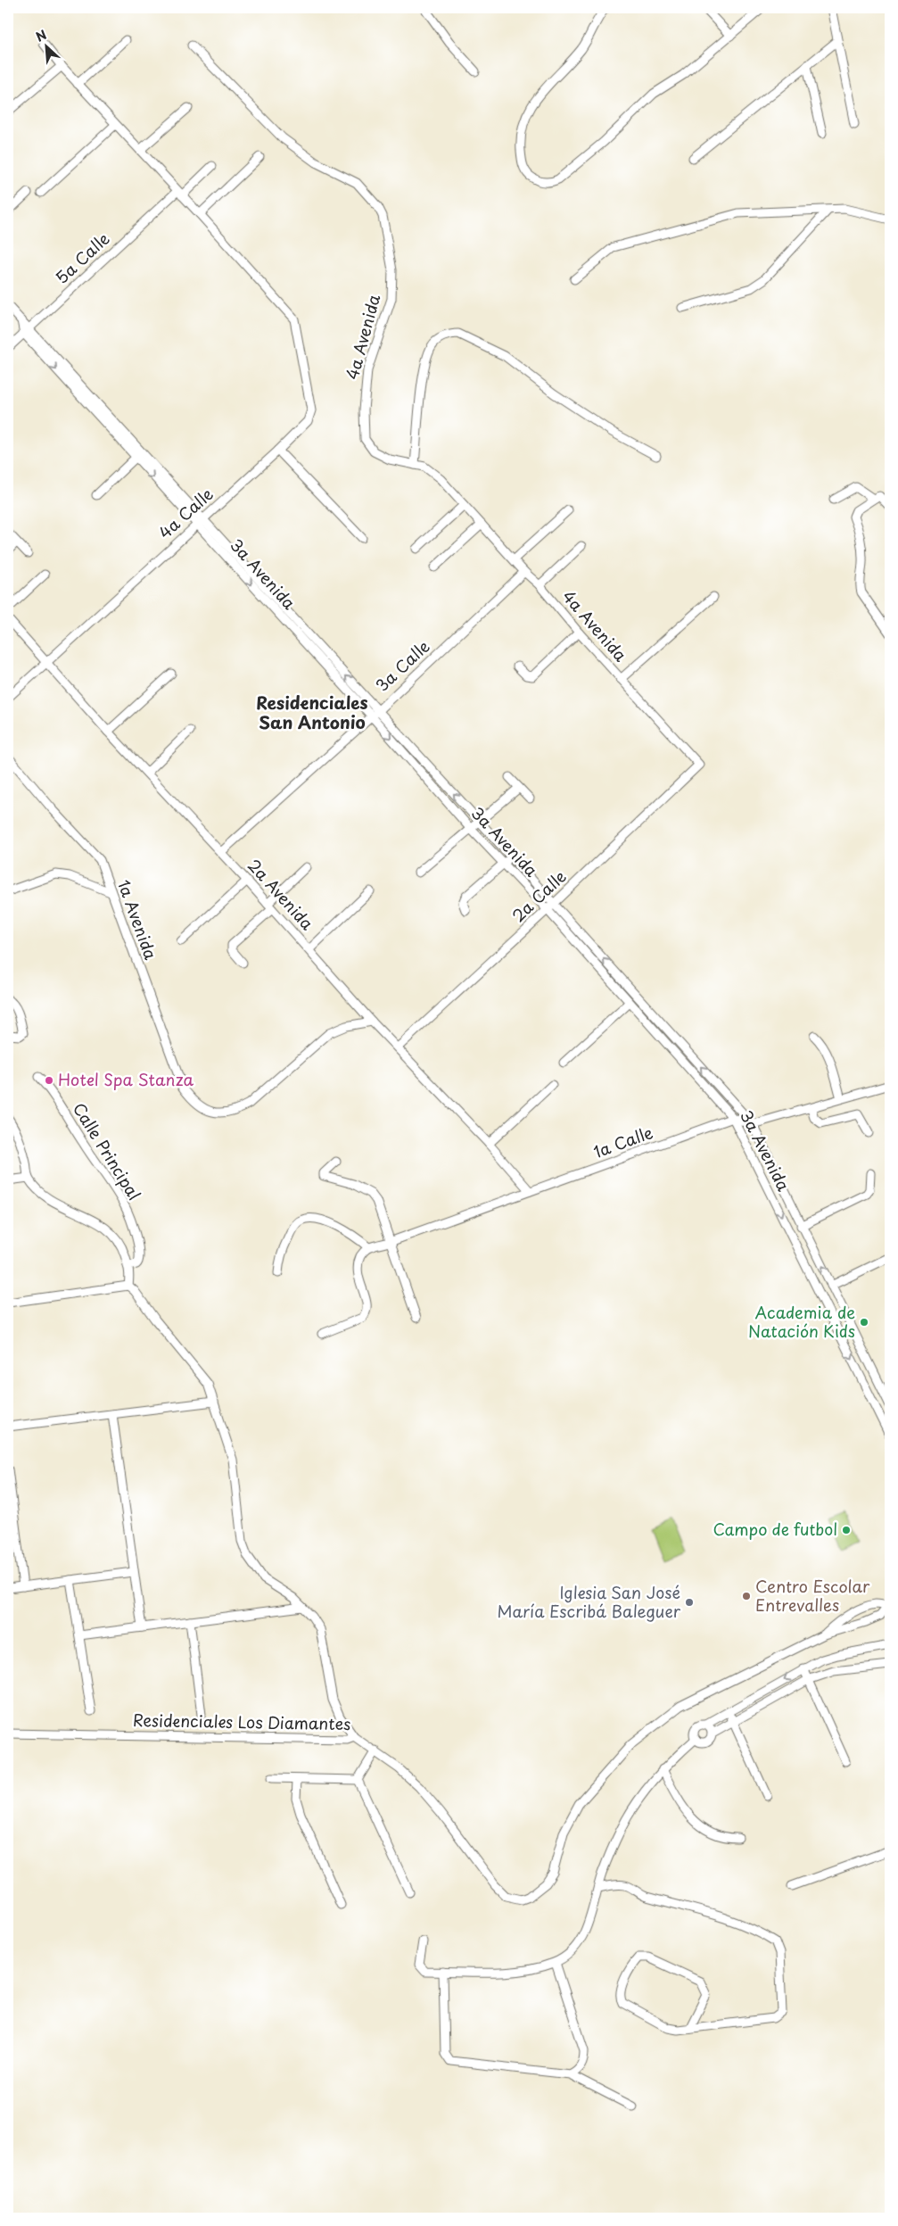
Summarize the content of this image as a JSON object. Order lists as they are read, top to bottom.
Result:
{
  "streets": {
    "street": [
      "5a Calle",
      "4a Avenida",
      "4a Calle",
      "3a Avenida",
      "3a Calle",
      "2a Avenida",
      "2a Calle",
      "1a Avenida",
      "1a Calle",
      "Calle Principal",
      "Residenciales Los Diamantes"
    ]
  },
  "crossings": [
    ["5a Calle", "3a Avenida"],
    ["4a Avenida", "3a Calle"],
    ["4a Avenida", "2a Calle"],
    ["4a Calle", "3a Avenida"],
    ["4a Calle", "2a Avenida"],
    ["3a Avenida", "3a Calle"],
    ["3a Avenida", "2a Calle"],
    ["3a Avenida", "1a Calle"],
    ["3a Calle", "2a Avenida"],
    ["2a Avenida", "2a Calle"],
    ["2a Avenida", "1a Avenida"],
    ["2a Avenida", "1a Calle"]
  ],
  "districts": ["Residenciales San Antonio"],
  "places": [
    "Hotel Spa Stanza",
    "Academia de Natación Kids",
    "Campo de futbol",
    "Centro Escolar Entrevalles",
    "Iglesia San José María Escribá Baleguer"
  ],
  "north": "top left"
}
